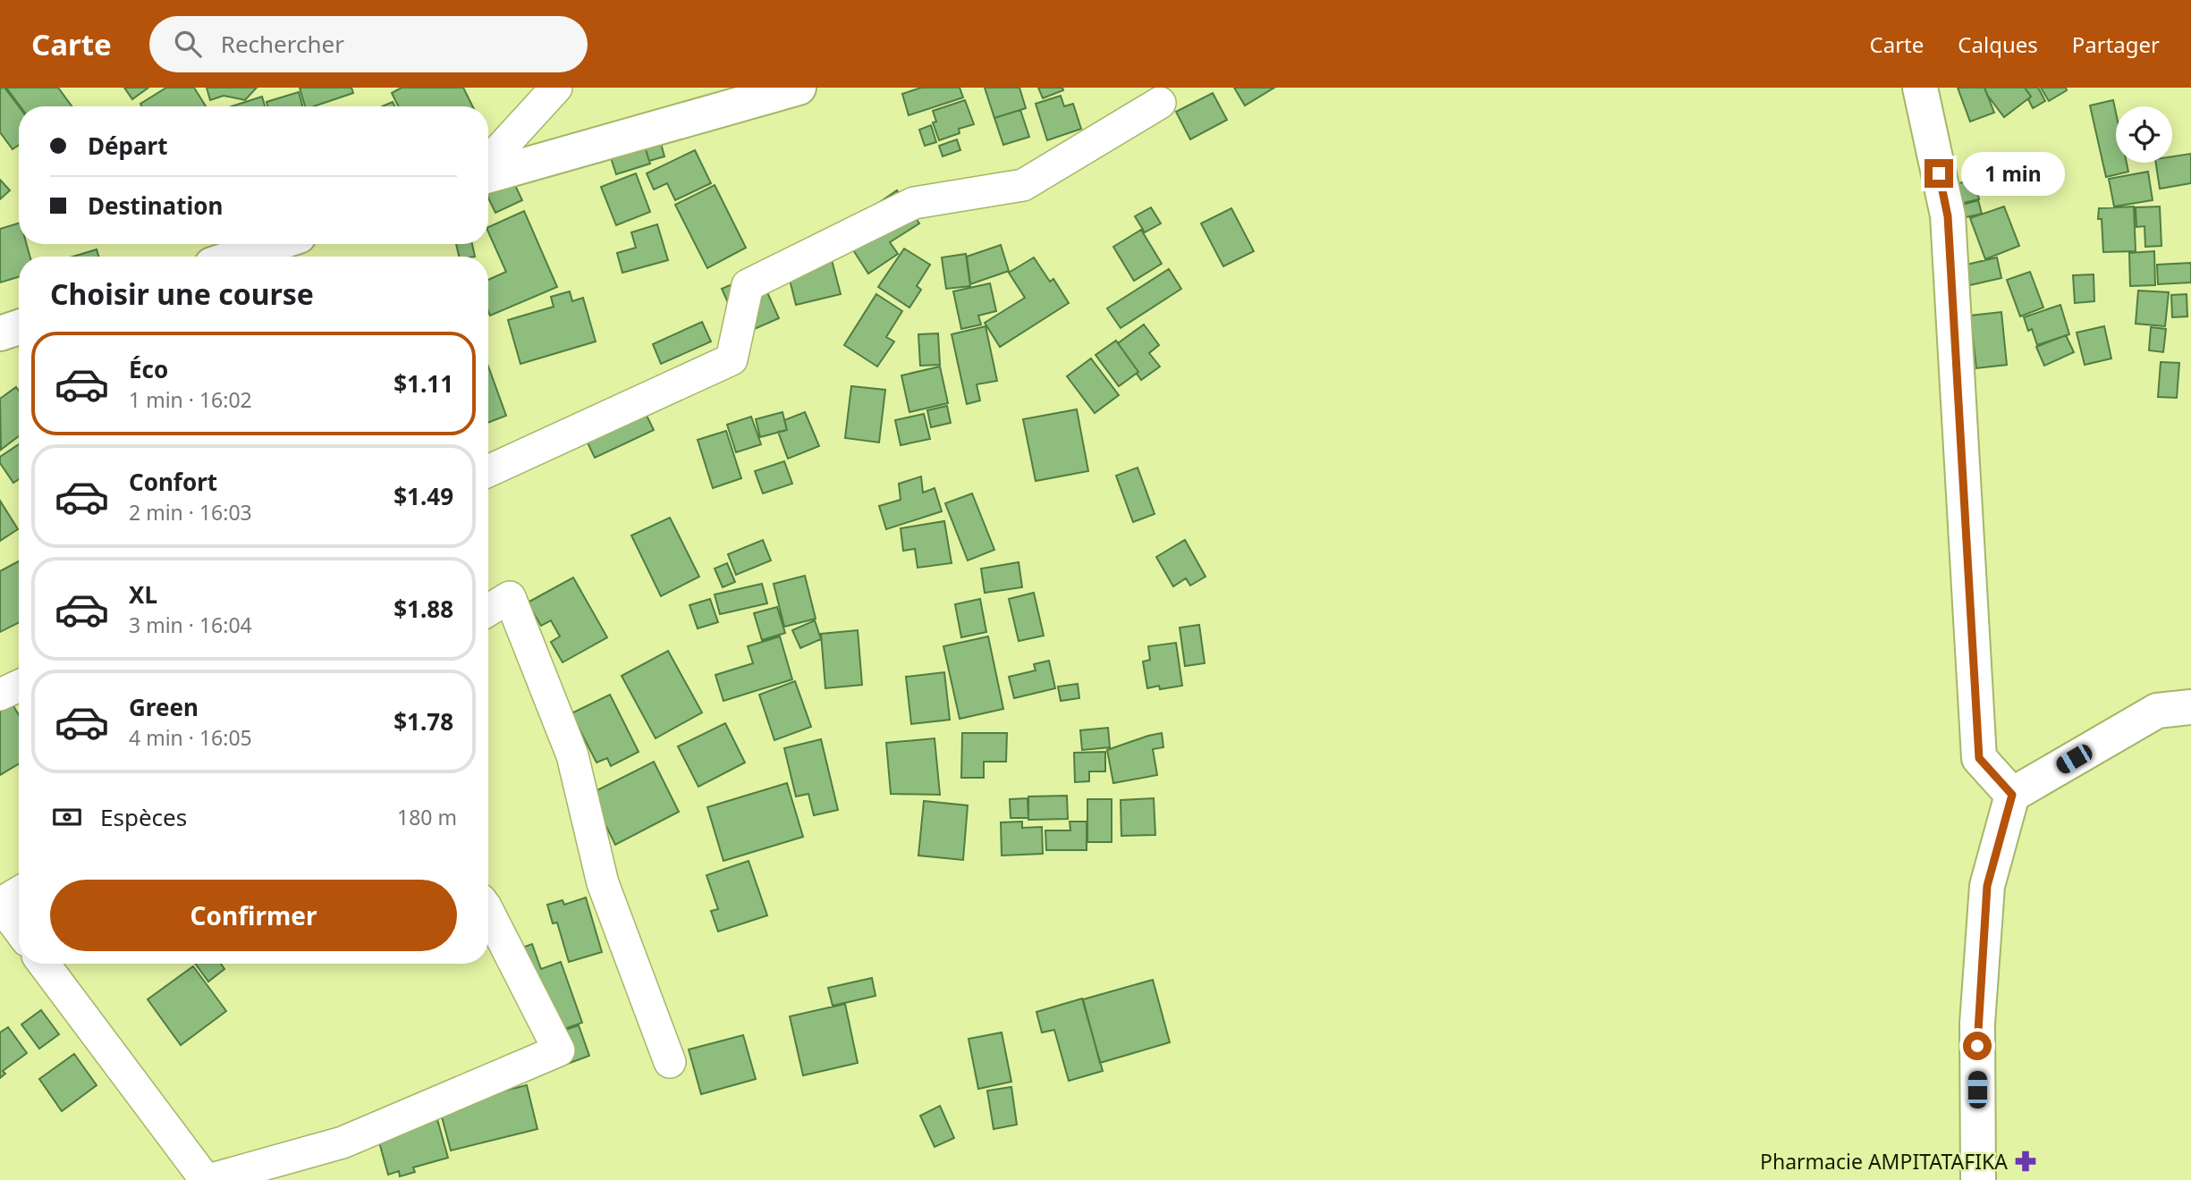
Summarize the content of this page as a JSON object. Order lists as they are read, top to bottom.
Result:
{
  "places": {
    "pharmacy": ["Pharmacie AMPITATAFIKA"]
  },
  "page": {
    "header": "Carte",
    "search": "Rechercher",
    "nav": ["Carte", "Calques", "Partager"],
    "banner": ["Départ", "Destination"],
    "bubble": "1 min",
    "heading": "Choisir une course",
    "list": [
      {
        "name": "Éco",
        "note": "1 min · 16:02",
        "value": "$1.11"
      },
      {
        "name": "Confort",
        "note": "2 min · 16:03",
        "value": "$1.49"
      },
      {
        "name": "XL",
        "note": "3 min · 16:04",
        "value": "$1.88"
      },
      {
        "name": "Green",
        "note": "4 min · 16:05",
        "value": "$1.78"
      }
    ],
    "pay": ["Espèces", "180 m"],
    "buttons": "Confirmer"
  }
}
